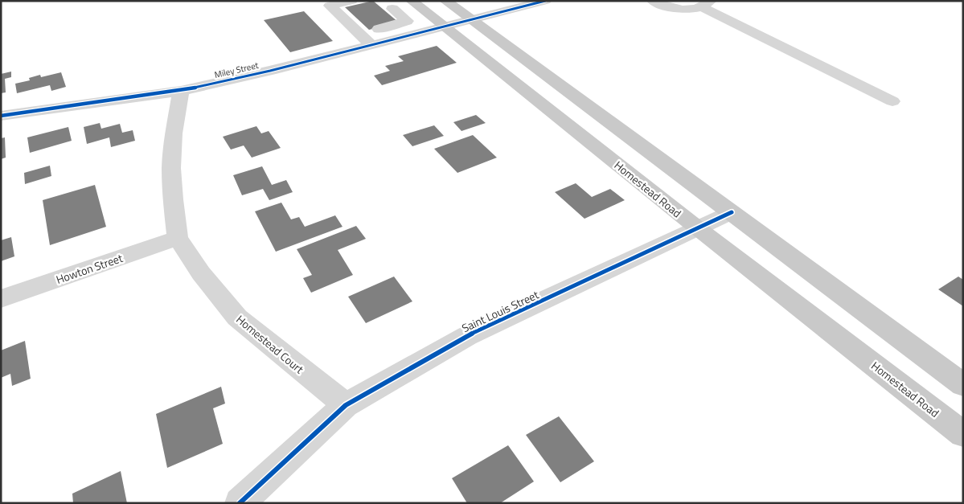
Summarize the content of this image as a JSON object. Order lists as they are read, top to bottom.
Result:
{
  "streets": {
    "main road": ["Homestead Road"],
    "street": [
      "Miley Street",
      "Howton Street",
      "Saint Louis Street",
      "Homestead Court"
    ]
  },
  "crossings": [
    ["Miley Street", "Homestead Road"],
    ["Miley Street", "Homestead Court"],
    ["Homestead Road", "Saint Louis Street"],
    ["Howton Street", "Homestead Court"],
    ["Saint Louis Street", "Homestead Court"]
  ]
}
